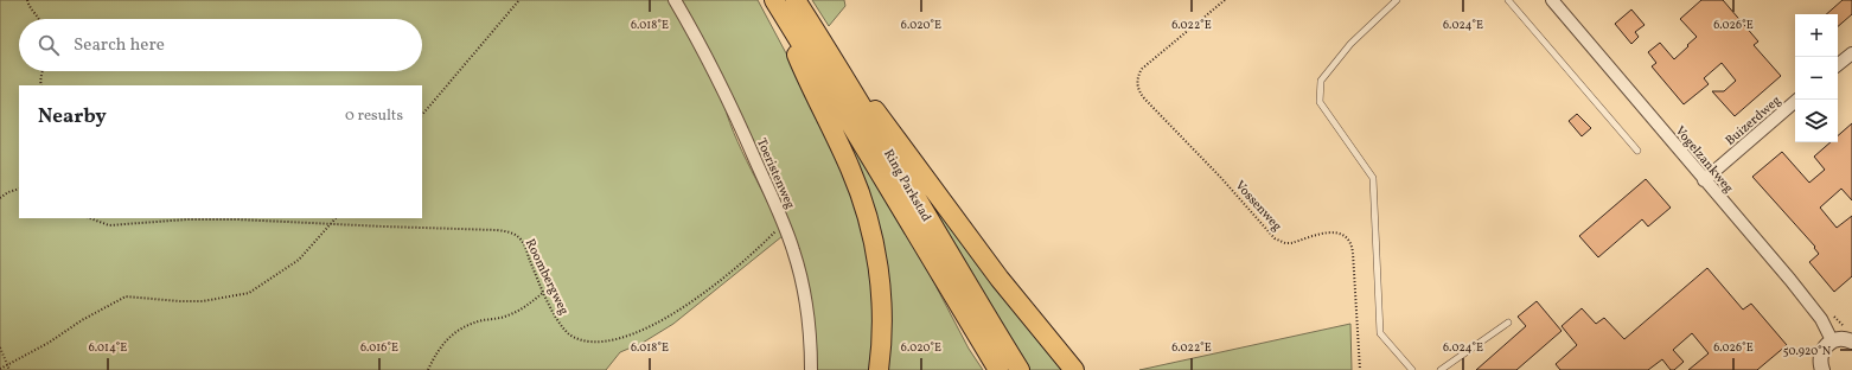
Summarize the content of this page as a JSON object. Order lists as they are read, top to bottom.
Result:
{
  "streets": {
    "highway": ["Ring Parkstad"],
    "street": ["Buizerdweg", "Vogelzankweg", "Toeristenweg"],
    "path": ["Vossenweg", "Roombergweg"]
  },
  "crossings": [
    ["Buizerdweg", "Vogelzankweg"]
  ],
  "page": {
    "map_buttons": ["+", "−"],
    "search": "Search here",
    "heading": ["Nearby", "0 results"]
  },
  "coordinates": [
    "6.018°E",
    "6.020°E",
    "6.022°E",
    "6.024°E",
    "6.026°E",
    "6.014°E",
    "6.016°E",
    "50.920°N"
  ]
}
